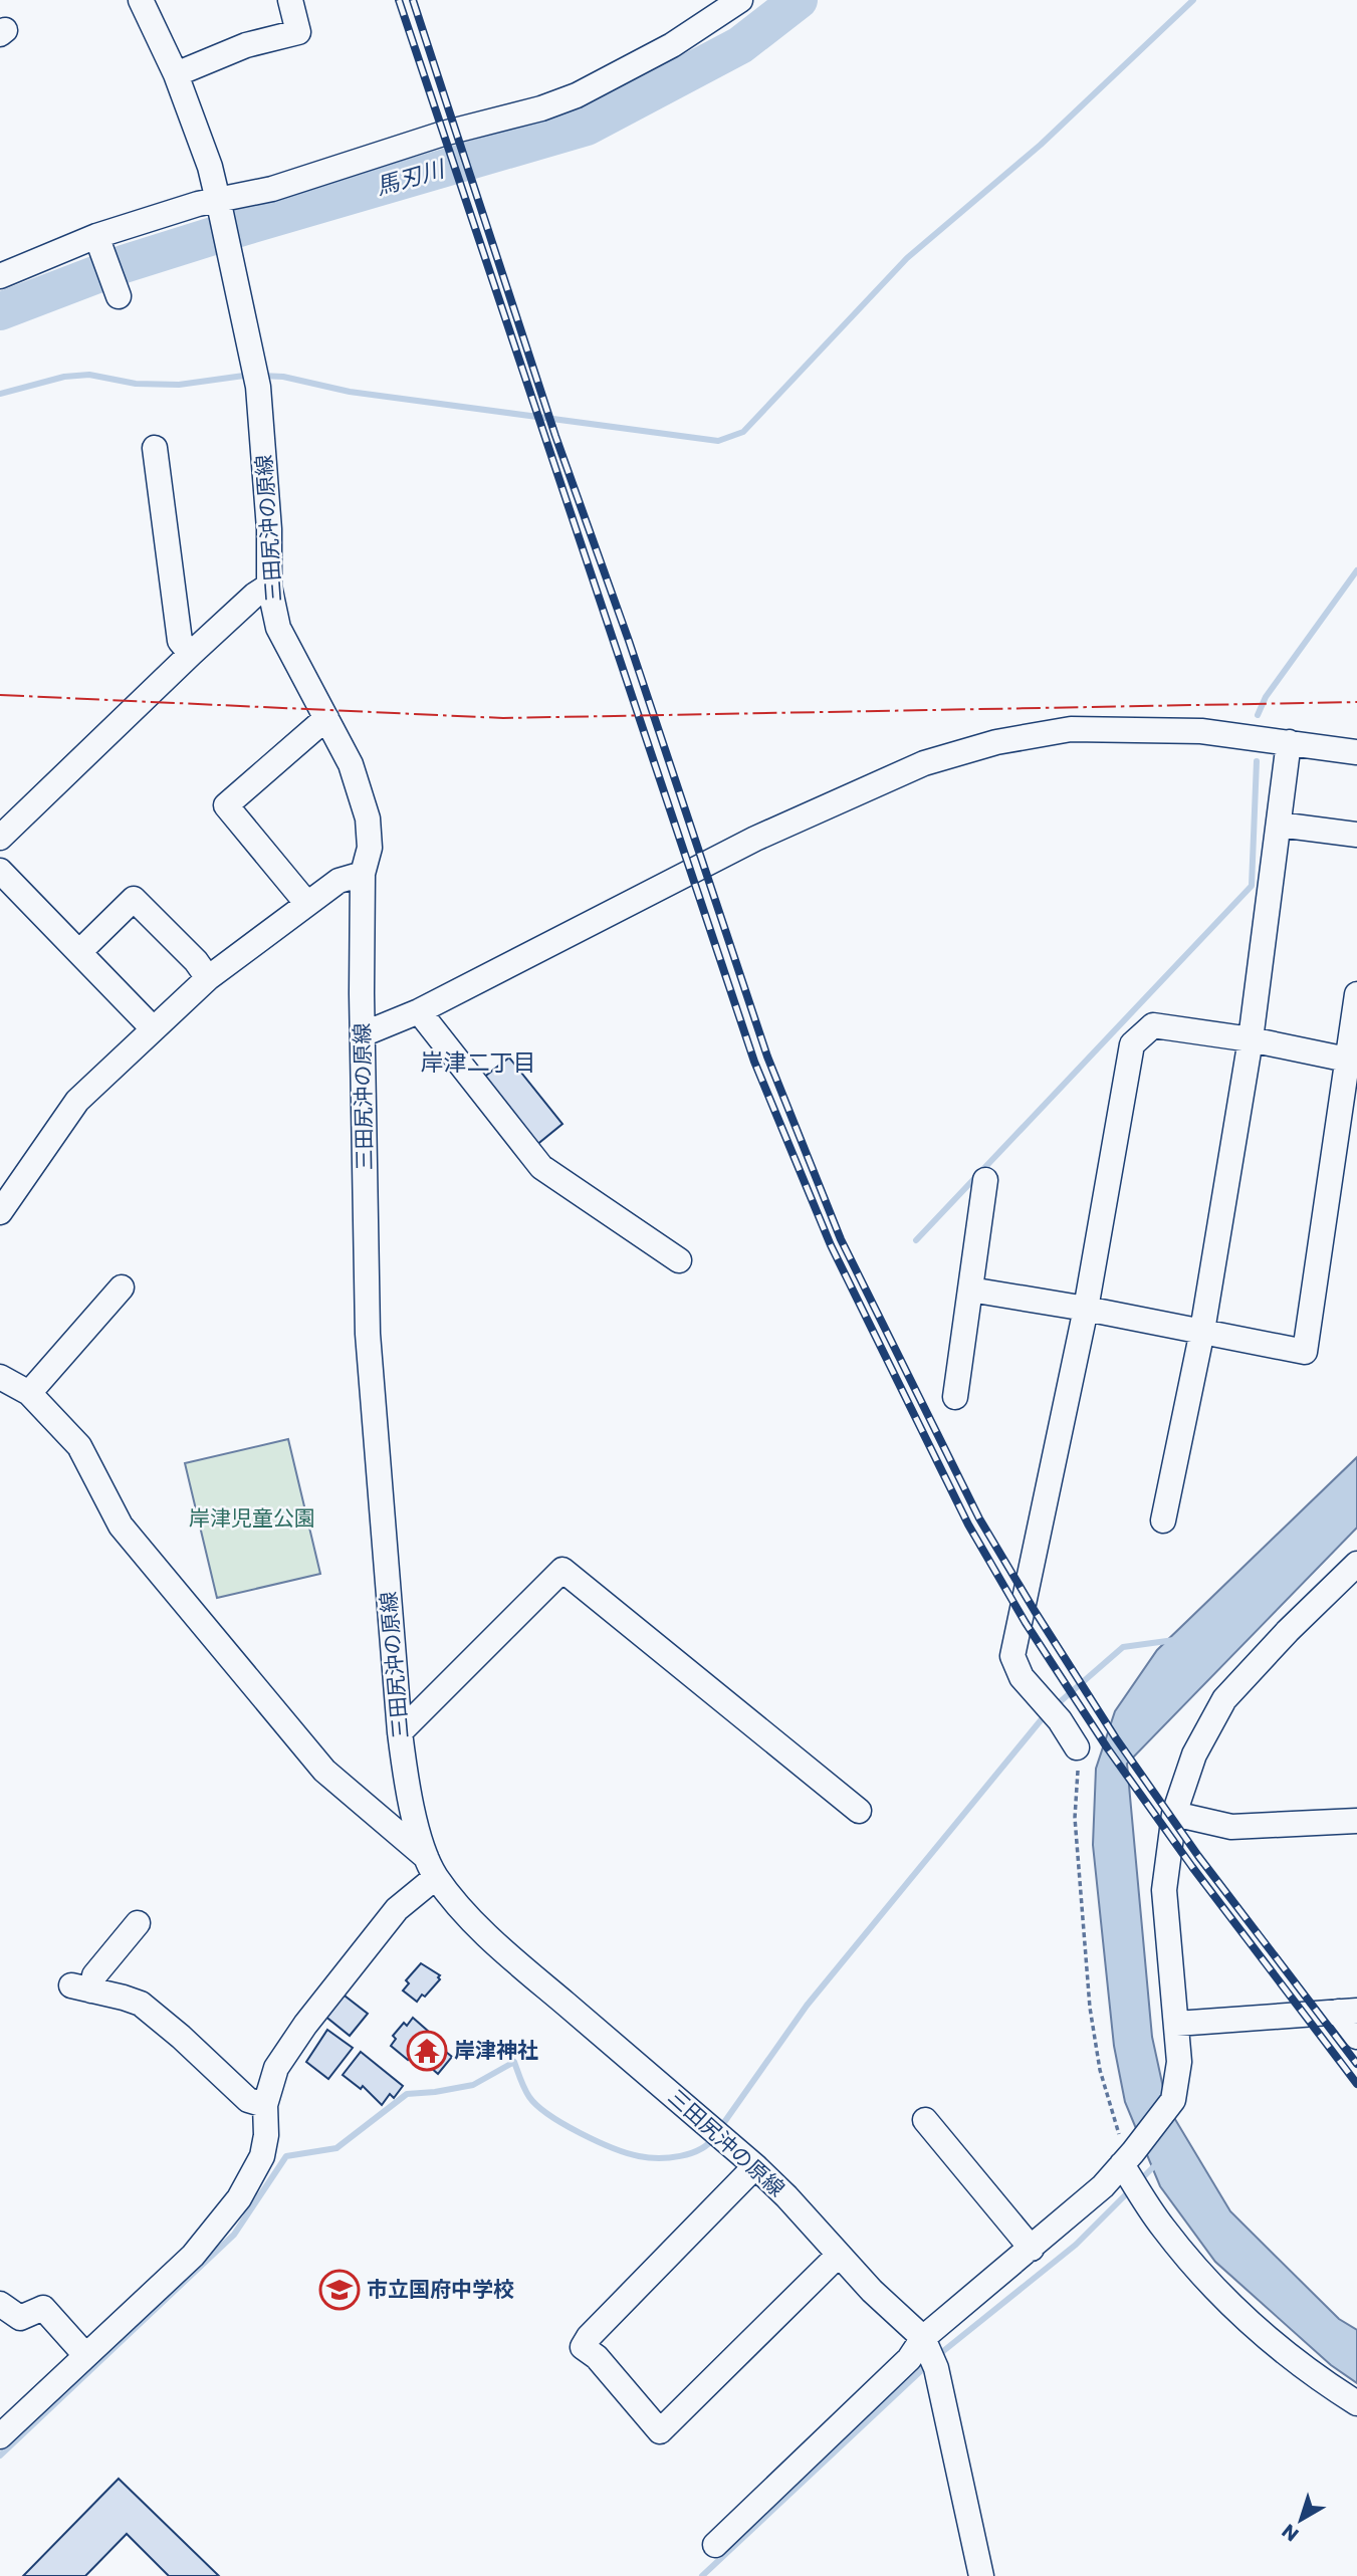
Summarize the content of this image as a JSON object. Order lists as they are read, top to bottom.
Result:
{
  "streets": {
    "street": ["三田尻沖の原線"]
  },
  "districts": ["岸津二丁目"],
  "water": ["馬刃川"],
  "parks": ["岸津児童公園"],
  "places": {
    "temple": ["岸津神社"],
    "school or university": ["市立国府中学校"]
  },
  "north": "bottom left"
}
